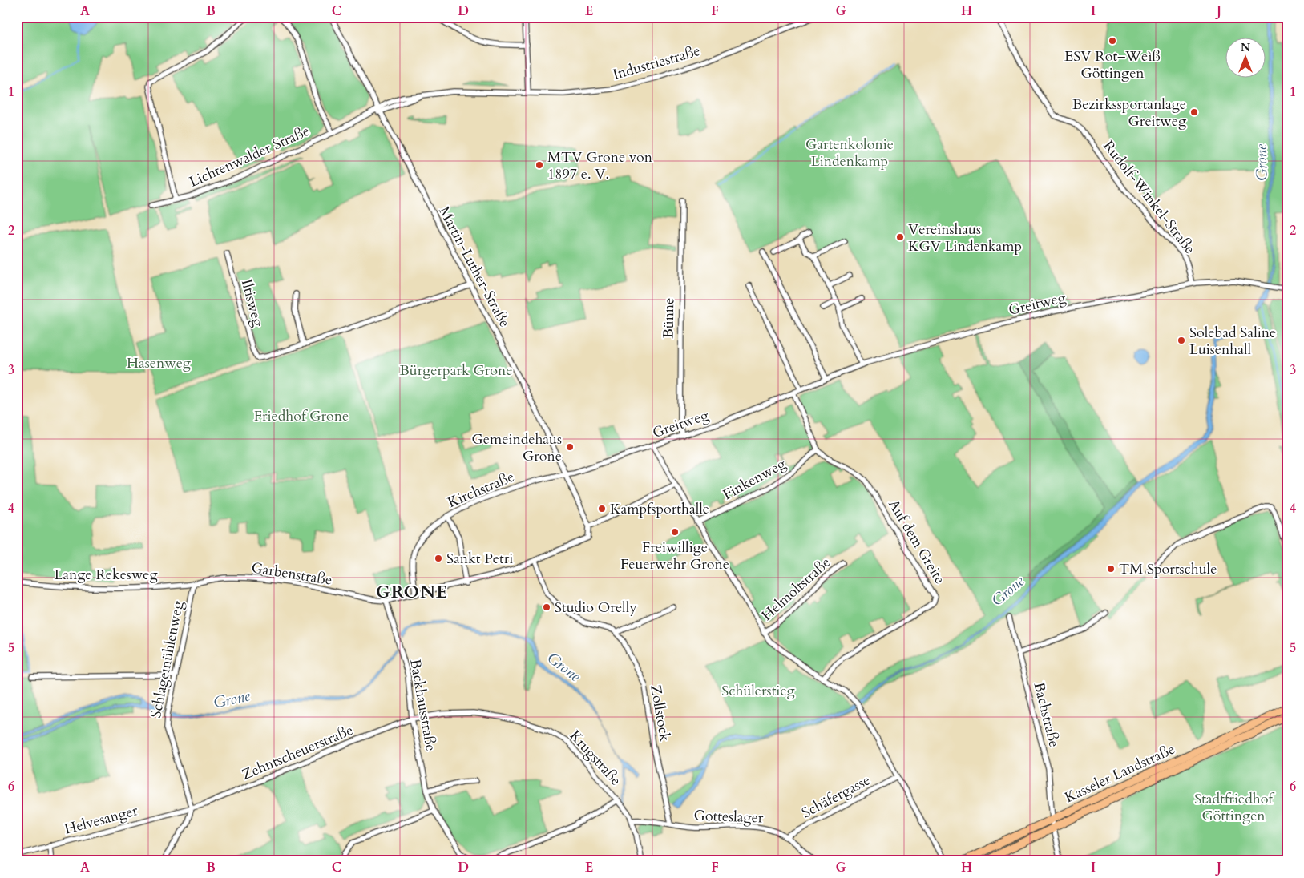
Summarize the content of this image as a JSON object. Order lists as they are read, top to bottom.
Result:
{
  "streets": {
    "main road": ["Kasseler Landstraße"],
    "street": [
      "Industriestraße",
      "Lichtenwalder Straße",
      "Rudolf-Winkel-Straße",
      "Martin-Luther-Straße",
      "Iltisweg",
      "Greitweg",
      "Bünne",
      "Finkenweg",
      "Kirchstraße",
      "Auf dem Greite",
      "Garbenstraße",
      "Lange Rekesweg",
      "Helmoltstraße",
      "Schlagemühlenweg",
      "Backhausstraße",
      "Zollstock",
      "Bachstraße",
      "Zehntscheuerstraße",
      "Krugstraße",
      "Schäfergasse",
      "Gotteslager",
      "Helvesanger"
    ]
  },
  "crossings": [
    ["Industriestraße", "Lichtenwalder Straße"],
    ["Industriestraße", "Martin-Luther-Straße"],
    ["Lichtenwalder Straße", "Martin-Luther-Straße"],
    ["Rudolf-Winkel-Straße", "Greitweg"],
    ["Martin-Luther-Straße", "Greitweg"],
    ["Martin-Luther-Straße", "Kirchstraße"],
    ["Greitweg", "Bünne"],
    ["Greitweg", "Kirchstraße"],
    ["Finkenweg", "Auf dem Greite"],
    ["Garbenstraße", "Lange Rekesweg"],
    ["Garbenstraße", "Schlagemühlenweg"],
    ["Garbenstraße", "Backhausstraße"],
    ["Lange Rekesweg", "Schlagemühlenweg"],
    ["Schlagemühlenweg", "Zehntscheuerstraße"],
    ["Schlagemühlenweg", "Helvesanger"],
    ["Backhausstraße", "Zehntscheuerstraße"],
    ["Backhausstraße", "Krugstraße"],
    ["Zollstock", "Gotteslager"],
    ["Bachstraße", "Kasseler Landstraße"],
    ["Zehntscheuerstraße", "Krugstraße"],
    ["Zehntscheuerstraße", "Helvesanger"],
    ["Krugstraße", "Gotteslager"],
    ["Schäfergasse", "Gotteslager"]
  ],
  "districts": ["GRONE"],
  "water": ["Grone"],
  "parks": [
    "Gartenkolonie Lindenkamp",
    "Hasenweg",
    "Bürgerpark Grone",
    "Friedhof Grone",
    "Schülerstieg",
    "Stadtfriedhof Göttingen"
  ],
  "places": [
    "ESV Rot–Weìß Göttingen",
    "Bezirkssportanlage Greitweg",
    "MTV Grone von 1897 e. V.",
    "Vereinshaus KGV Lindenkamp",
    "Solebad Saline Luisenhall",
    "Gemeindehaus Grone",
    "Kampfsporthalle",
    "Freiwillige Feuerwehr Grone",
    "Sankt Petri",
    "TM Sportschule",
    "Studio Orelly"
  ],
  "north": "top",
  "grid": {
    "columns": [
      "A",
      "B",
      "C",
      "D",
      "E",
      "F",
      "G",
      "H",
      "I",
      "J"
    ],
    "rows": [
      "1",
      "2",
      "3",
      "4",
      "5",
      "6"
    ]
  }
}
